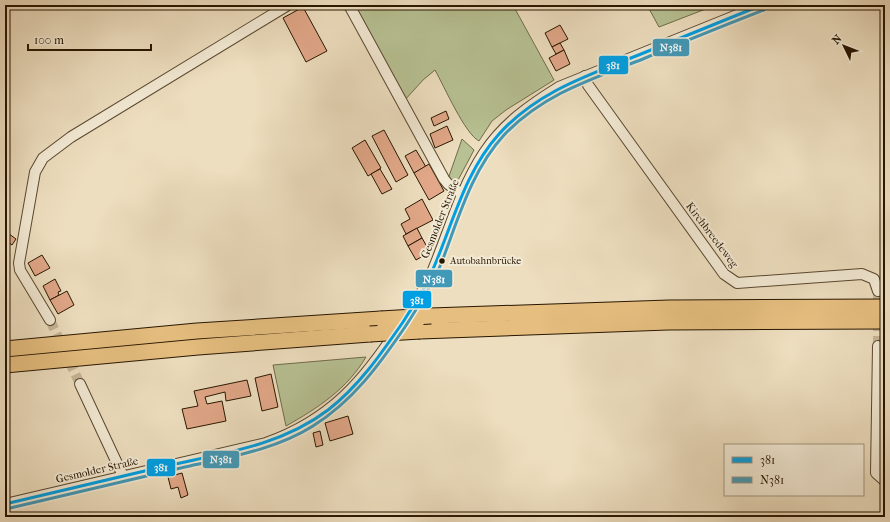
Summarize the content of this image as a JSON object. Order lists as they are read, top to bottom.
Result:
{
  "streets": {
    "street": ["Gesmolder Straße", "Kirchbreedeweg"]
  },
  "crossings": [
    ["Gesmolder Straße", "Kirchbreedeweg"]
  ],
  "places": ["Autobahnbrücke"],
  "lines": ["transit line 381", "transit line N381"],
  "legend": ["381", "N381"],
  "scale_bar": "100 m",
  "north": "top left"
}
